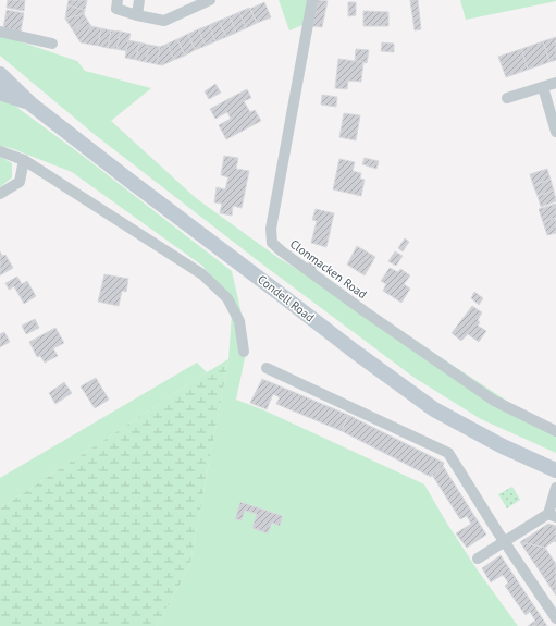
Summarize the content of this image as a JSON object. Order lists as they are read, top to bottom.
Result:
{
  "streets": {
    "main road": ["Condell Road"],
    "street": ["Clonmacken Road"]
  }
}
